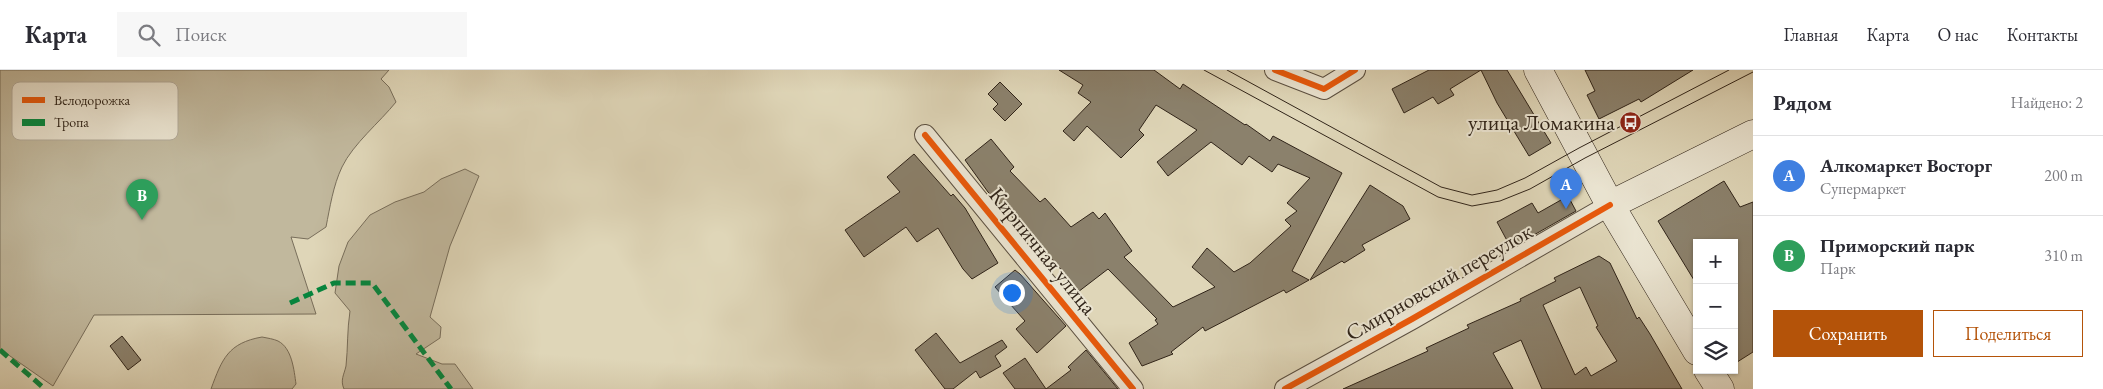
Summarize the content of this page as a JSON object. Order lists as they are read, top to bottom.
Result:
{
  "streets": {
    "main road": ["Смирновский переулок"],
    "street": ["Кирпичная улица"]
  },
  "places": {
    "bus stop": ["улица Ломакина"]
  },
  "legend": ["Велодорожка", "Тропа"],
  "page": {
    "header": "Карта",
    "search": "Поиск",
    "nav": [
      "Главная",
      "Карта",
      "О нас",
      "Контакты"
    ],
    "heading": ["Рядом", "Найдено: 2"],
    "list": [
      {
        "mark": "A",
        "name": "Алкомаркет Восторг",
        "note": "Супермаркет",
        "value": "200 m"
      },
      {
        "mark": "B",
        "name": "Приморский парк",
        "note": "Парк",
        "value": "310 m"
      }
    ],
    "pins": ["A", "B"],
    "map_buttons": ["+", "−"],
    "buttons": ["Сохранить", "Поделиться"]
  }
}
